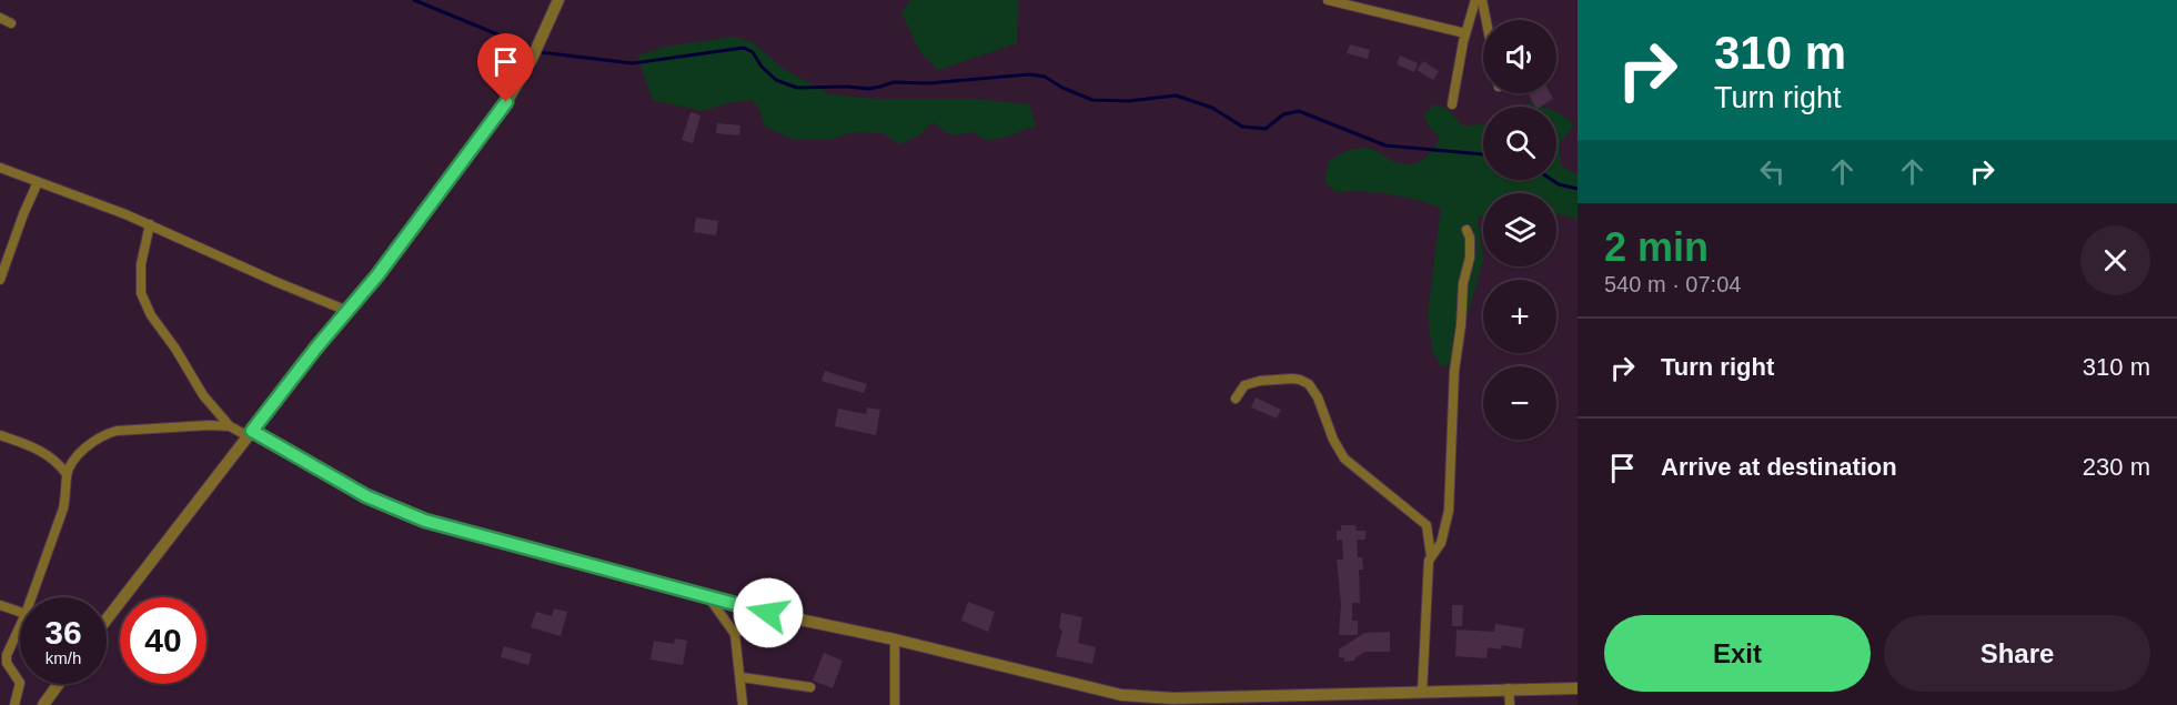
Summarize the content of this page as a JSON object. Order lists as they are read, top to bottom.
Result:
{
  "page": {
    "turn": ["310 m", "Turn right"],
    "map_buttons": ["+", "−"],
    "heading": ["2 min", "540 m · 07:04"],
    "list": [
      {
        "name": "Turn right",
        "value": "310 m"
      },
      {
        "name": "Arrive at destination",
        "value": "230 m"
      }
    ],
    "speed": "36 km/h",
    "limit": "40",
    "buttons": ["Exit", "Share"]
  }
}
